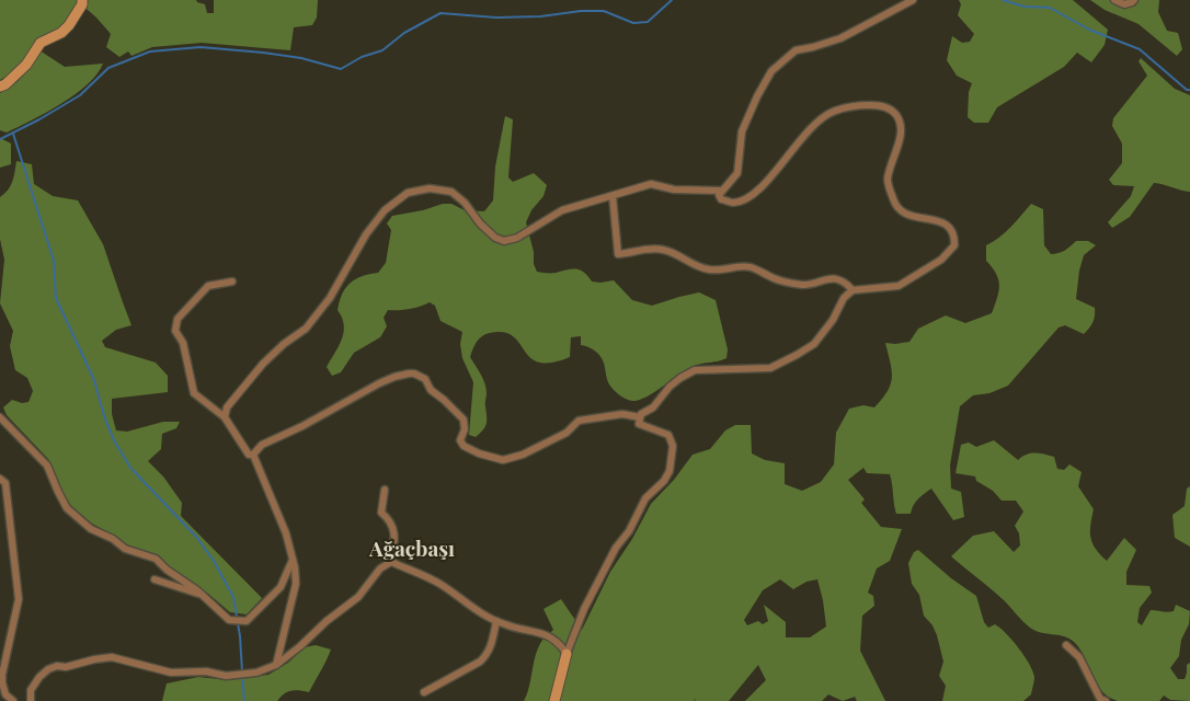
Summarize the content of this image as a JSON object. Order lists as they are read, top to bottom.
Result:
{
  "districts": ["Ağaçbaşı"]
}
